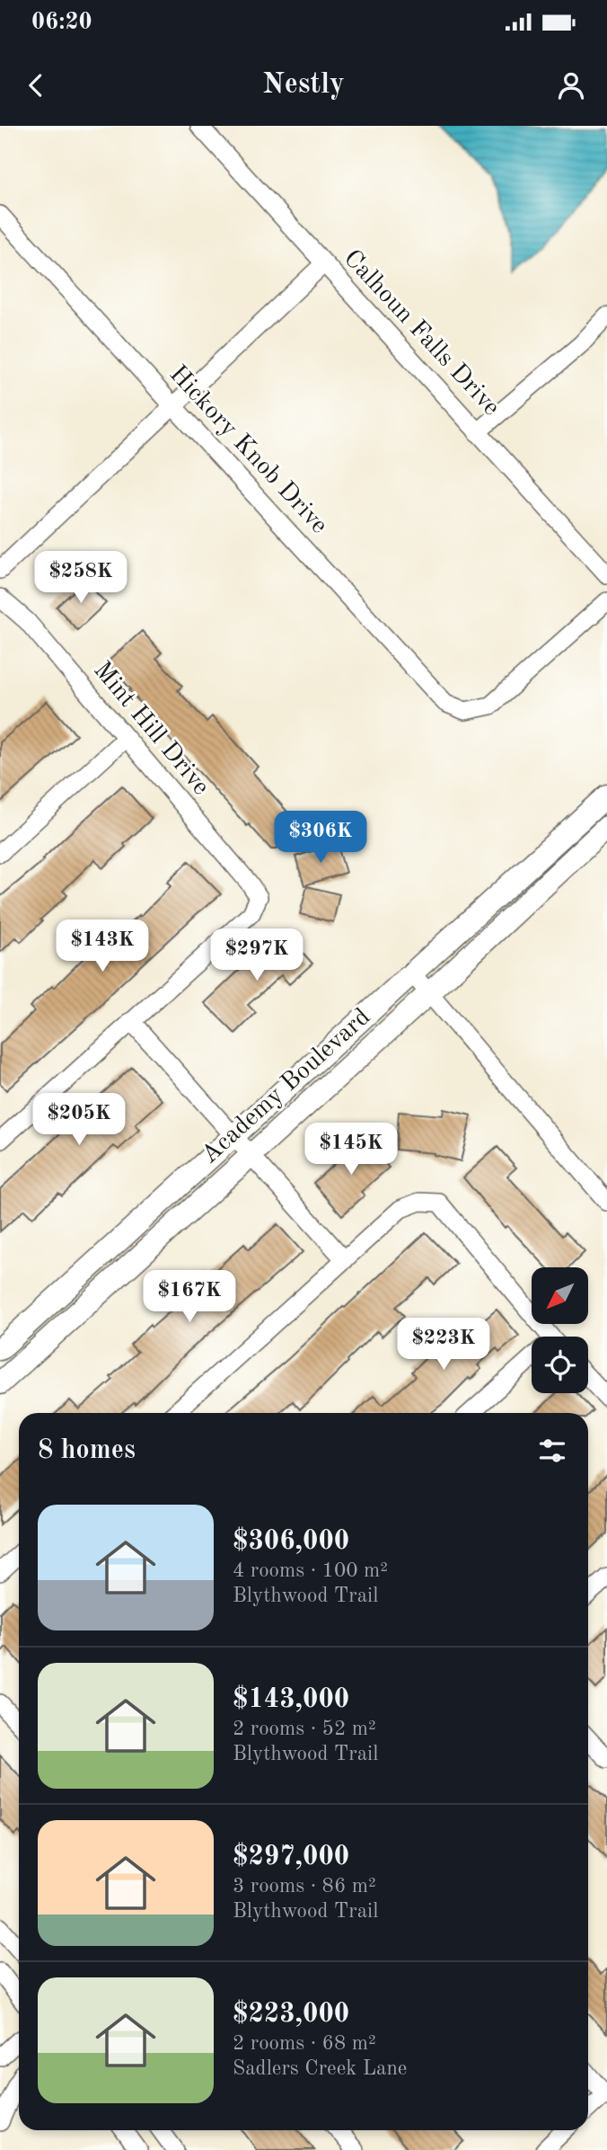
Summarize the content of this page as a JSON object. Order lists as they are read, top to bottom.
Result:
{
  "streets": {
    "main road": ["Academy Boulevard"],
    "street": ["Calhoun Falls Drive", "Hickory Knob Drive", "Mint Hill Drive"]
  },
  "north": "bottom left",
  "page": {
    "status": "06:20",
    "header": "Nestly",
    "price": [
      "$258K",
      "$306K",
      "$143K",
      "$297K",
      "$205K",
      "$145K",
      "$167K",
      "$223K"
    ],
    "heading": "8 homes",
    "list": [
      {
        "name": "$306,000",
        "note": "4 rooms · 100 m² · Blythwood Trail"
      },
      {
        "name": "$143,000",
        "note": "2 rooms · 52 m² · Blythwood Trail"
      },
      {
        "name": "$297,000",
        "note": "3 rooms · 86 m² · Blythwood Trail"
      },
      {
        "name": "$223,000",
        "note": "2 rooms · 68 m² · Sadlers Creek Lane"
      }
    ]
  }
}
